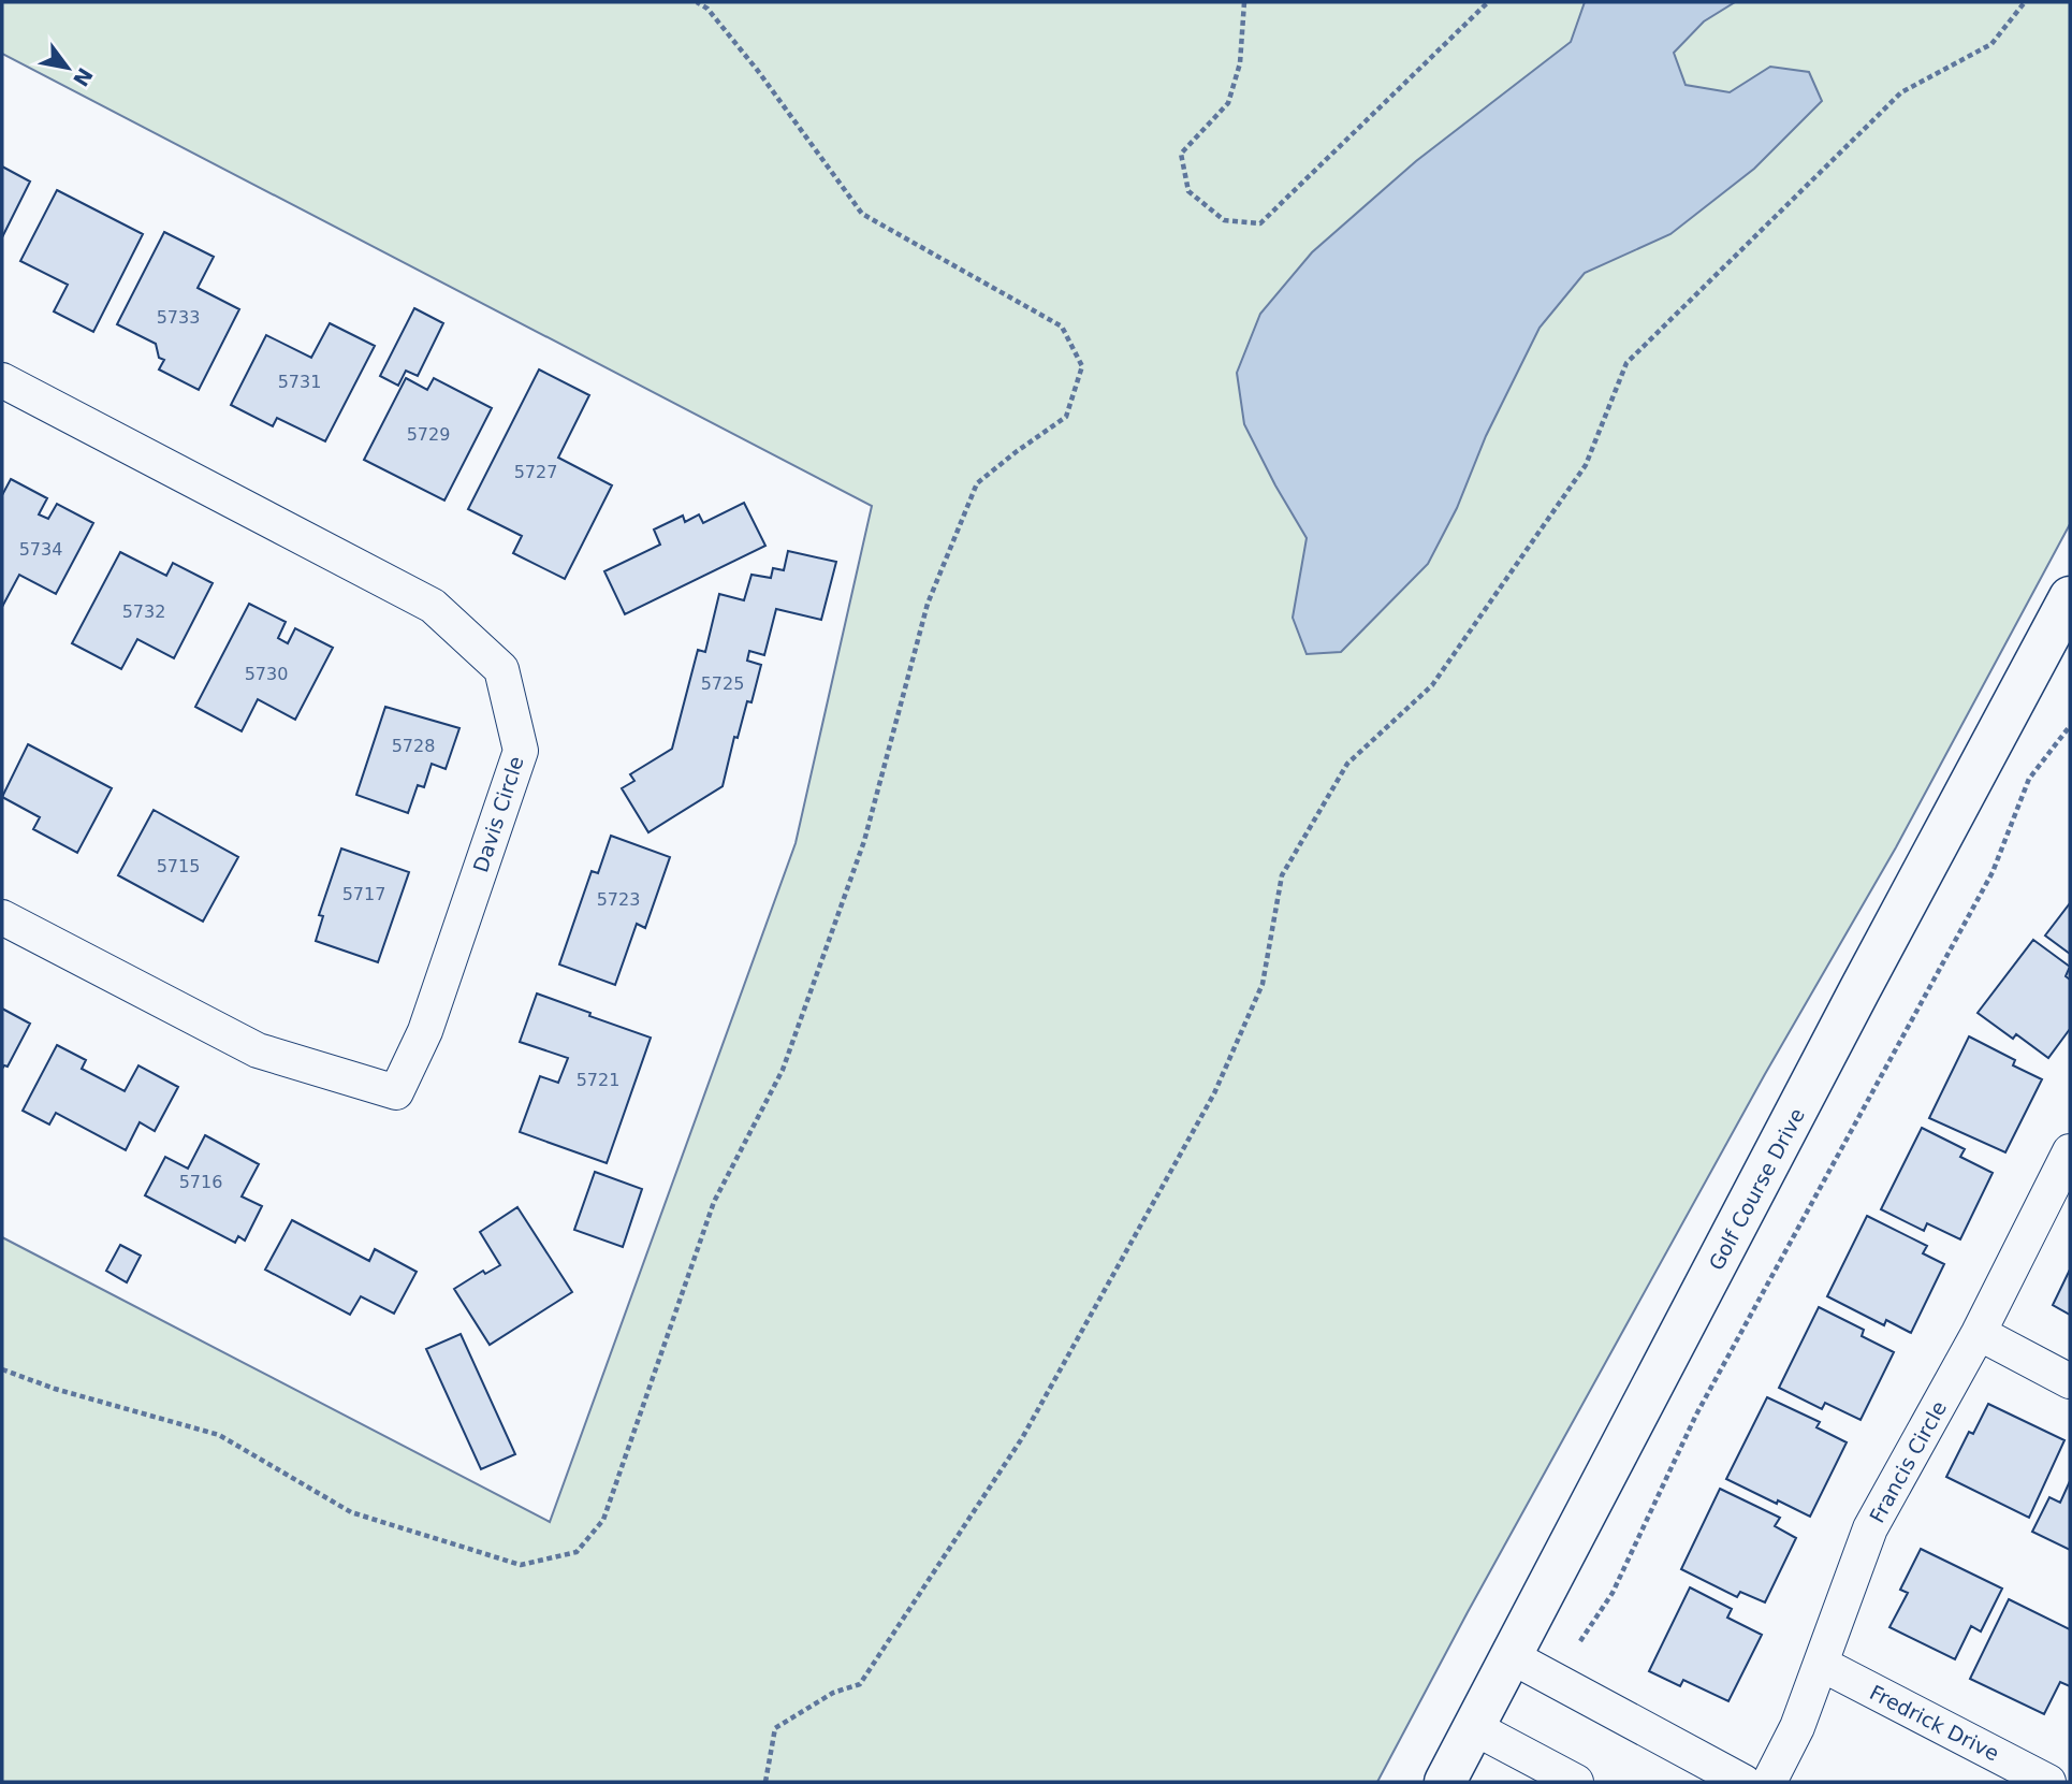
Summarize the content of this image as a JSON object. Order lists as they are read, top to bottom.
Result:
{
  "streets": {
    "street": [
      "Davis Circle",
      "Golf Course Drive",
      "Francis Circle",
      "Fredrick Drive"
    ]
  },
  "crossings": [
    ["Francis Circle", "Fredrick Drive"]
  ],
  "house_numbers": [
    "5733",
    "5731",
    "5729",
    "5727",
    "5734",
    "5732",
    "5730",
    "5725",
    "5728",
    "5715",
    "5717",
    "5723",
    "5721",
    "5716"
  ],
  "north": "bottom right"
}
